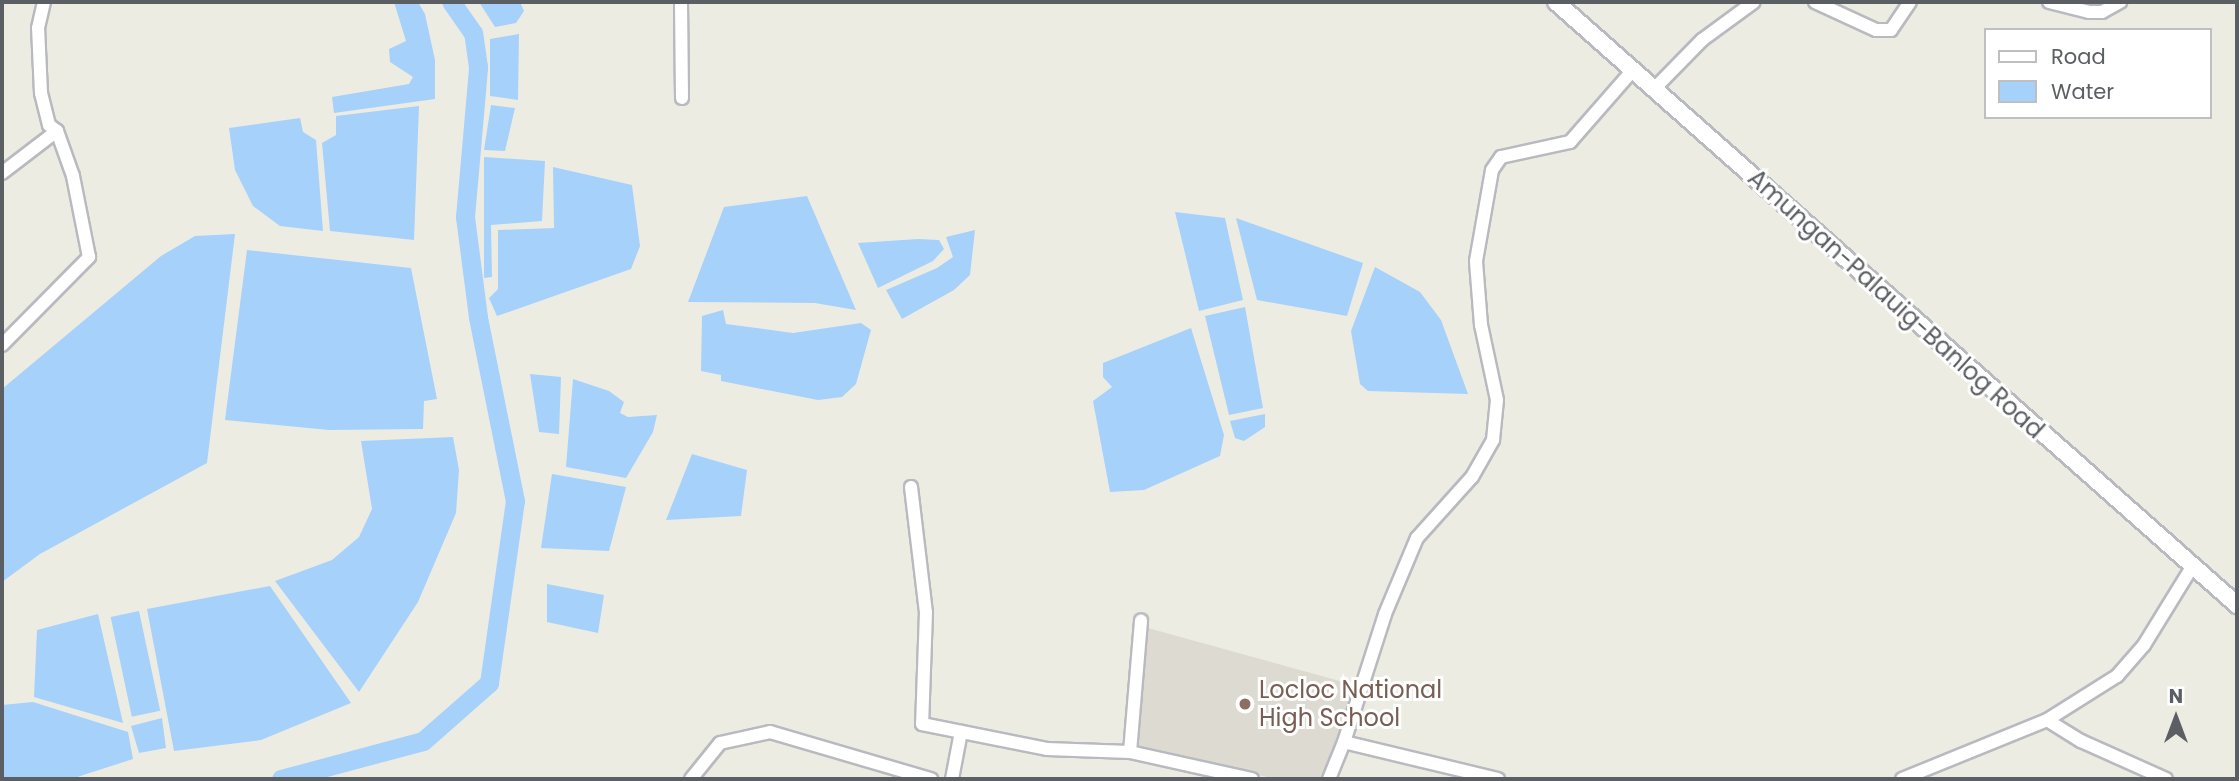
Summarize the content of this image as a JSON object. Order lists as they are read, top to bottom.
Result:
{
  "streets": {
    "main road": ["Amungan-Palauig-Banlog Road"]
  },
  "places": ["Locloc National High School"],
  "legend": ["Road", "Water"],
  "north": "top"
}
